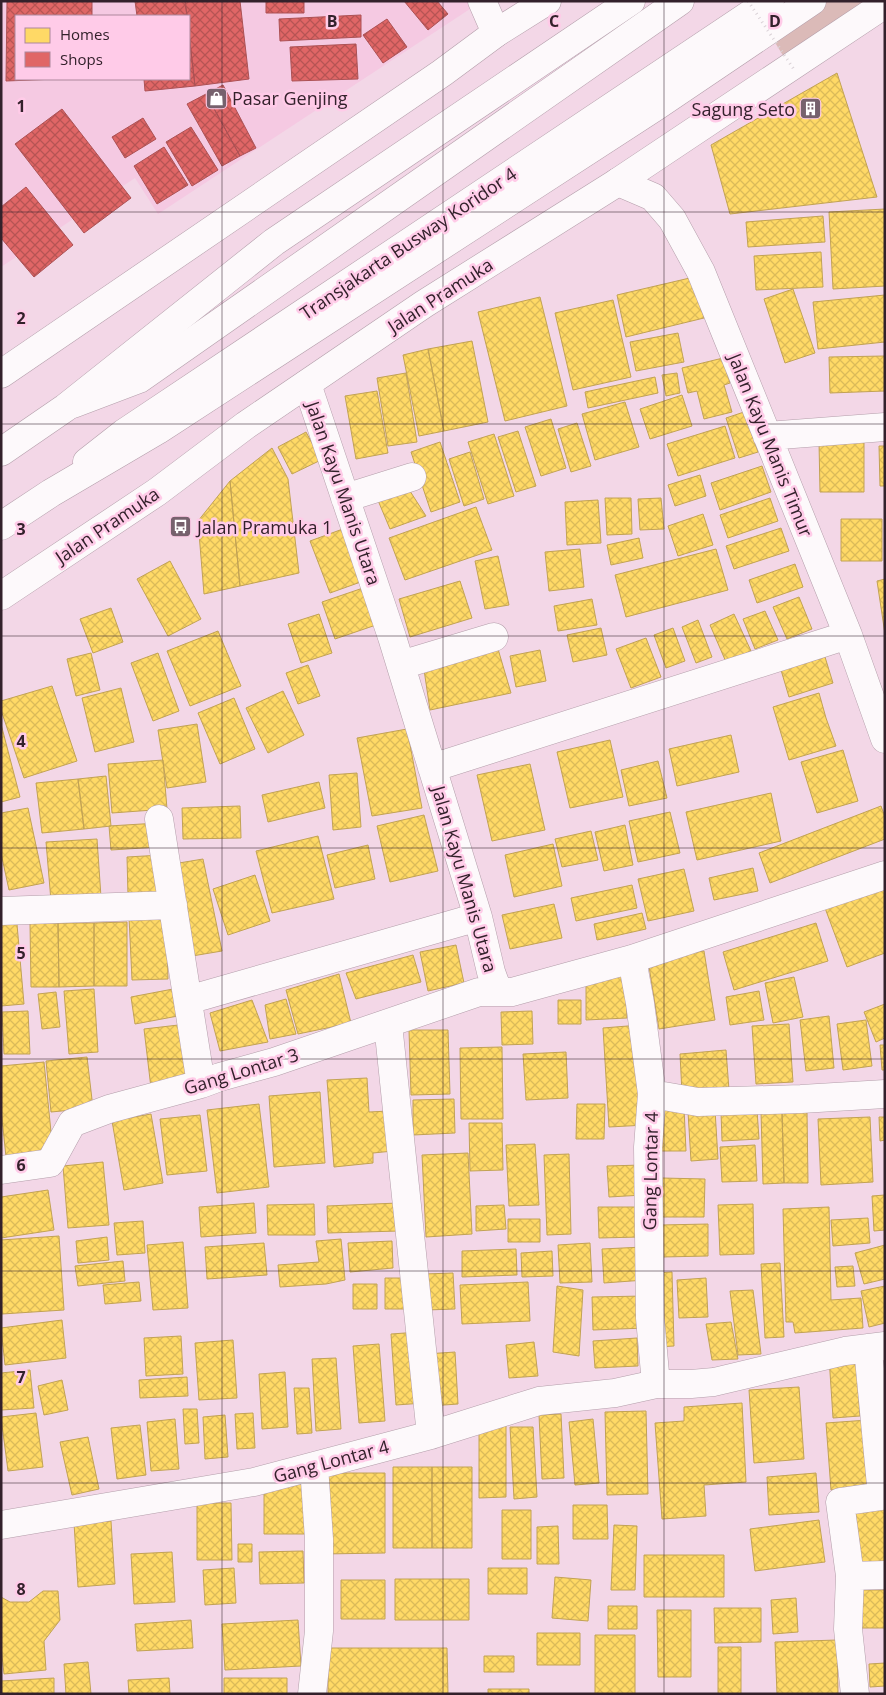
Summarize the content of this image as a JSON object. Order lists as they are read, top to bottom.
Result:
{
  "streets": {
    "street": [
      "Transjakarta Busway Koridor 4",
      "Jalan Pramuka",
      "Jalan Kayu Manis Timur",
      "Jalan Kayu Manis Utara",
      "Gang Lontar 3",
      "Gang Lontar 4"
    ]
  },
  "crossings": [
    ["Jalan Pramuka", "Jalan Kayu Manis Timur"],
    ["Jalan Pramuka", "Jalan Kayu Manis Utara"],
    ["Jalan Kayu Manis Utara", "Gang Lontar 3"],
    ["Jalan Kayu Manis Utara", "Gang Lontar 4"]
  ],
  "places": {
    "shop": ["Pasar Genjing"],
    "building": ["Sagung Seto"],
    "bus stop": ["Jalan Pramuka 1"]
  },
  "legend": ["Homes", "Shops"],
  "grid": {
    "columns": ["B", "C", "D"],
    "rows": [
      "1",
      "2",
      "3",
      "4",
      "5",
      "6",
      "7",
      "8"
    ]
  }
}
